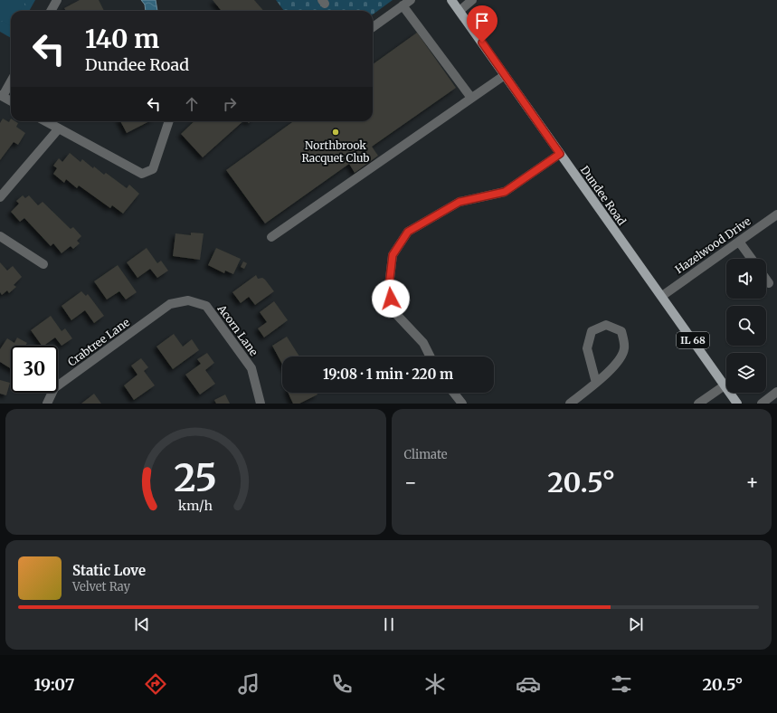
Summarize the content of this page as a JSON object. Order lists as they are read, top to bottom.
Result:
{
  "streets": {
    "main road": ["Dundee Road", "IL 68"],
    "street": ["Hazelwood Drive", "Acorn Lane", "Crabtree Lane"]
  },
  "crossings": [
    ["Dundee Road", "Hazelwood Drive"],
    ["Acorn Lane", "Crabtree Lane"]
  ],
  "places": ["Northbrook Racquet Club"],
  "page": {
    "turn": ["140 m", "Dundee Road"],
    "limit": "30",
    "trip": "19:08 · 1 min · 220 m",
    "tile": "Climate",
    "heat": ["−", "20.5°", "+"],
    "song": ["Static Love", "Velvet Ray"],
    "tabs": ["19:07", "20.5°"],
    "gauge": ["25", "km/h"]
  }
}
